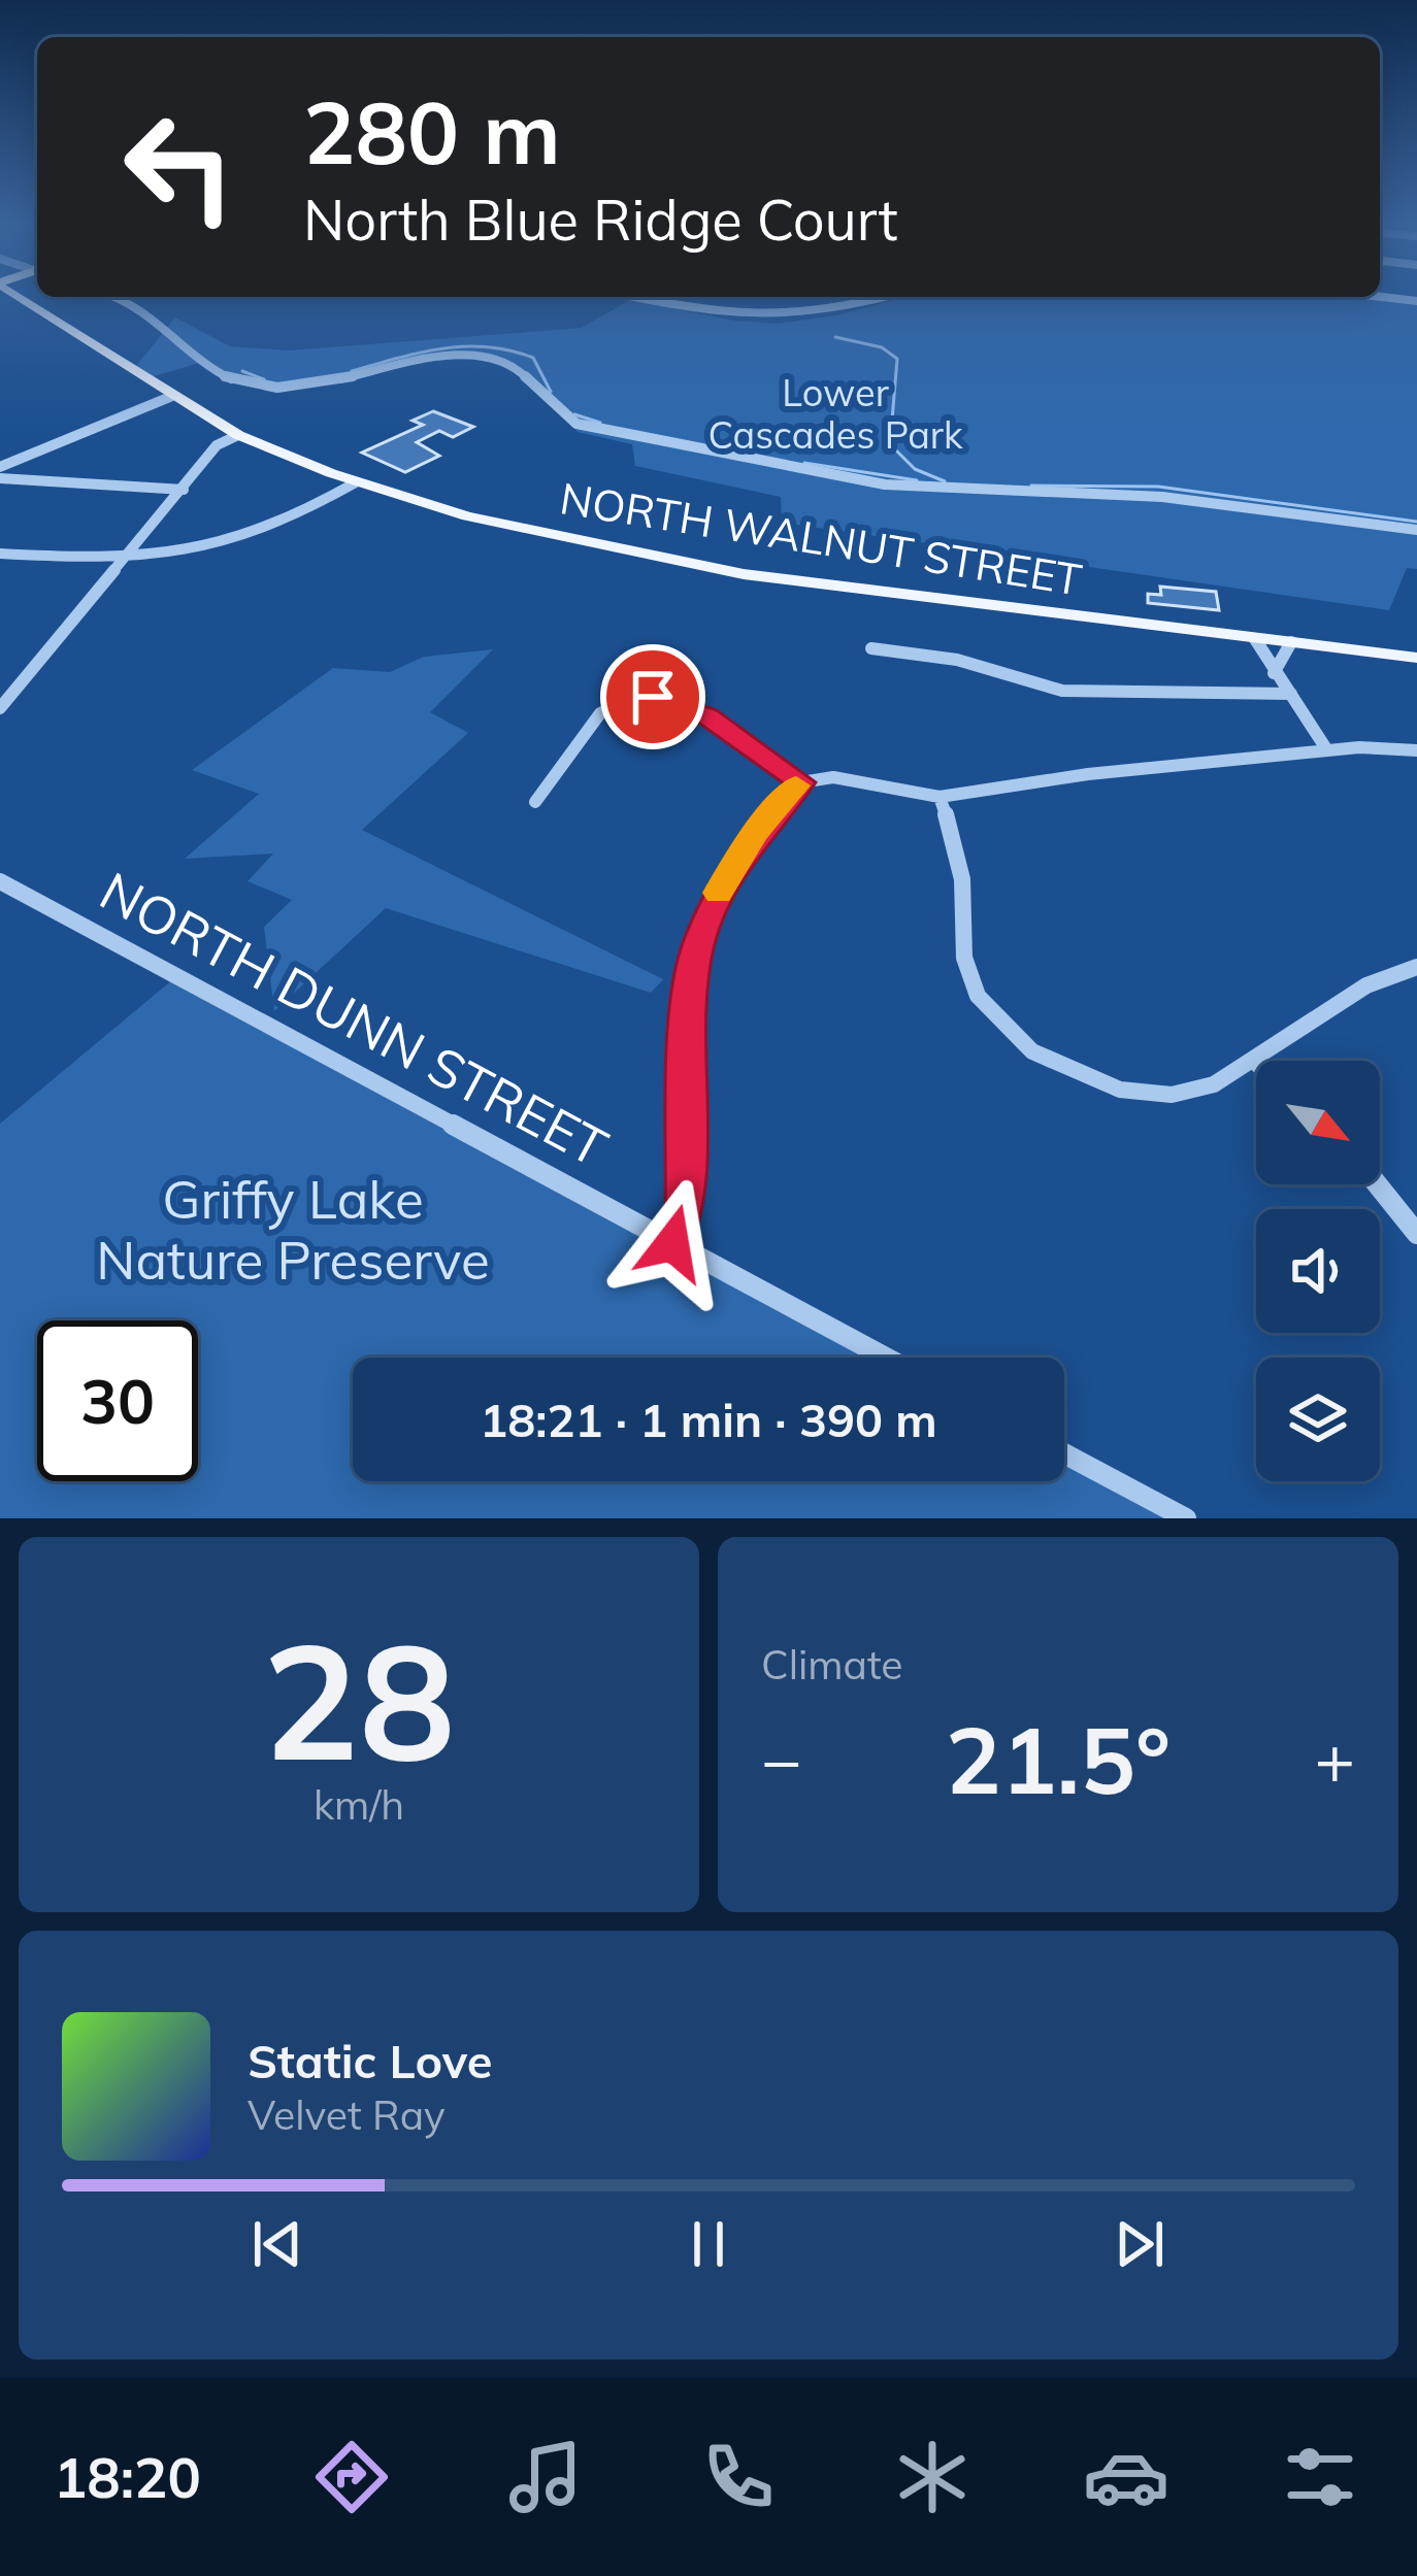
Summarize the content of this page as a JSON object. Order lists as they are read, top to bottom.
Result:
{
  "streets": {
    "main road": ["NORTH WALNUT STREET"],
    "street": ["NORTH DUNN STREET"]
  },
  "parks": ["Lower Cascades Park", "Griffy Lake Nature Preserve"],
  "north": "bottom right",
  "page": {
    "turn": ["280 m", "North Blue Ridge Court"],
    "limit": "30",
    "trip": "18:21 · 1 min · 390 m",
    "tile": [
      ["28", "km/h"],
      "Climate"
    ],
    "heat": ["−", "21.5°", "+"],
    "song": ["Static Love", "Velvet Ray"],
    "tabs": "18:20"
  }
}
